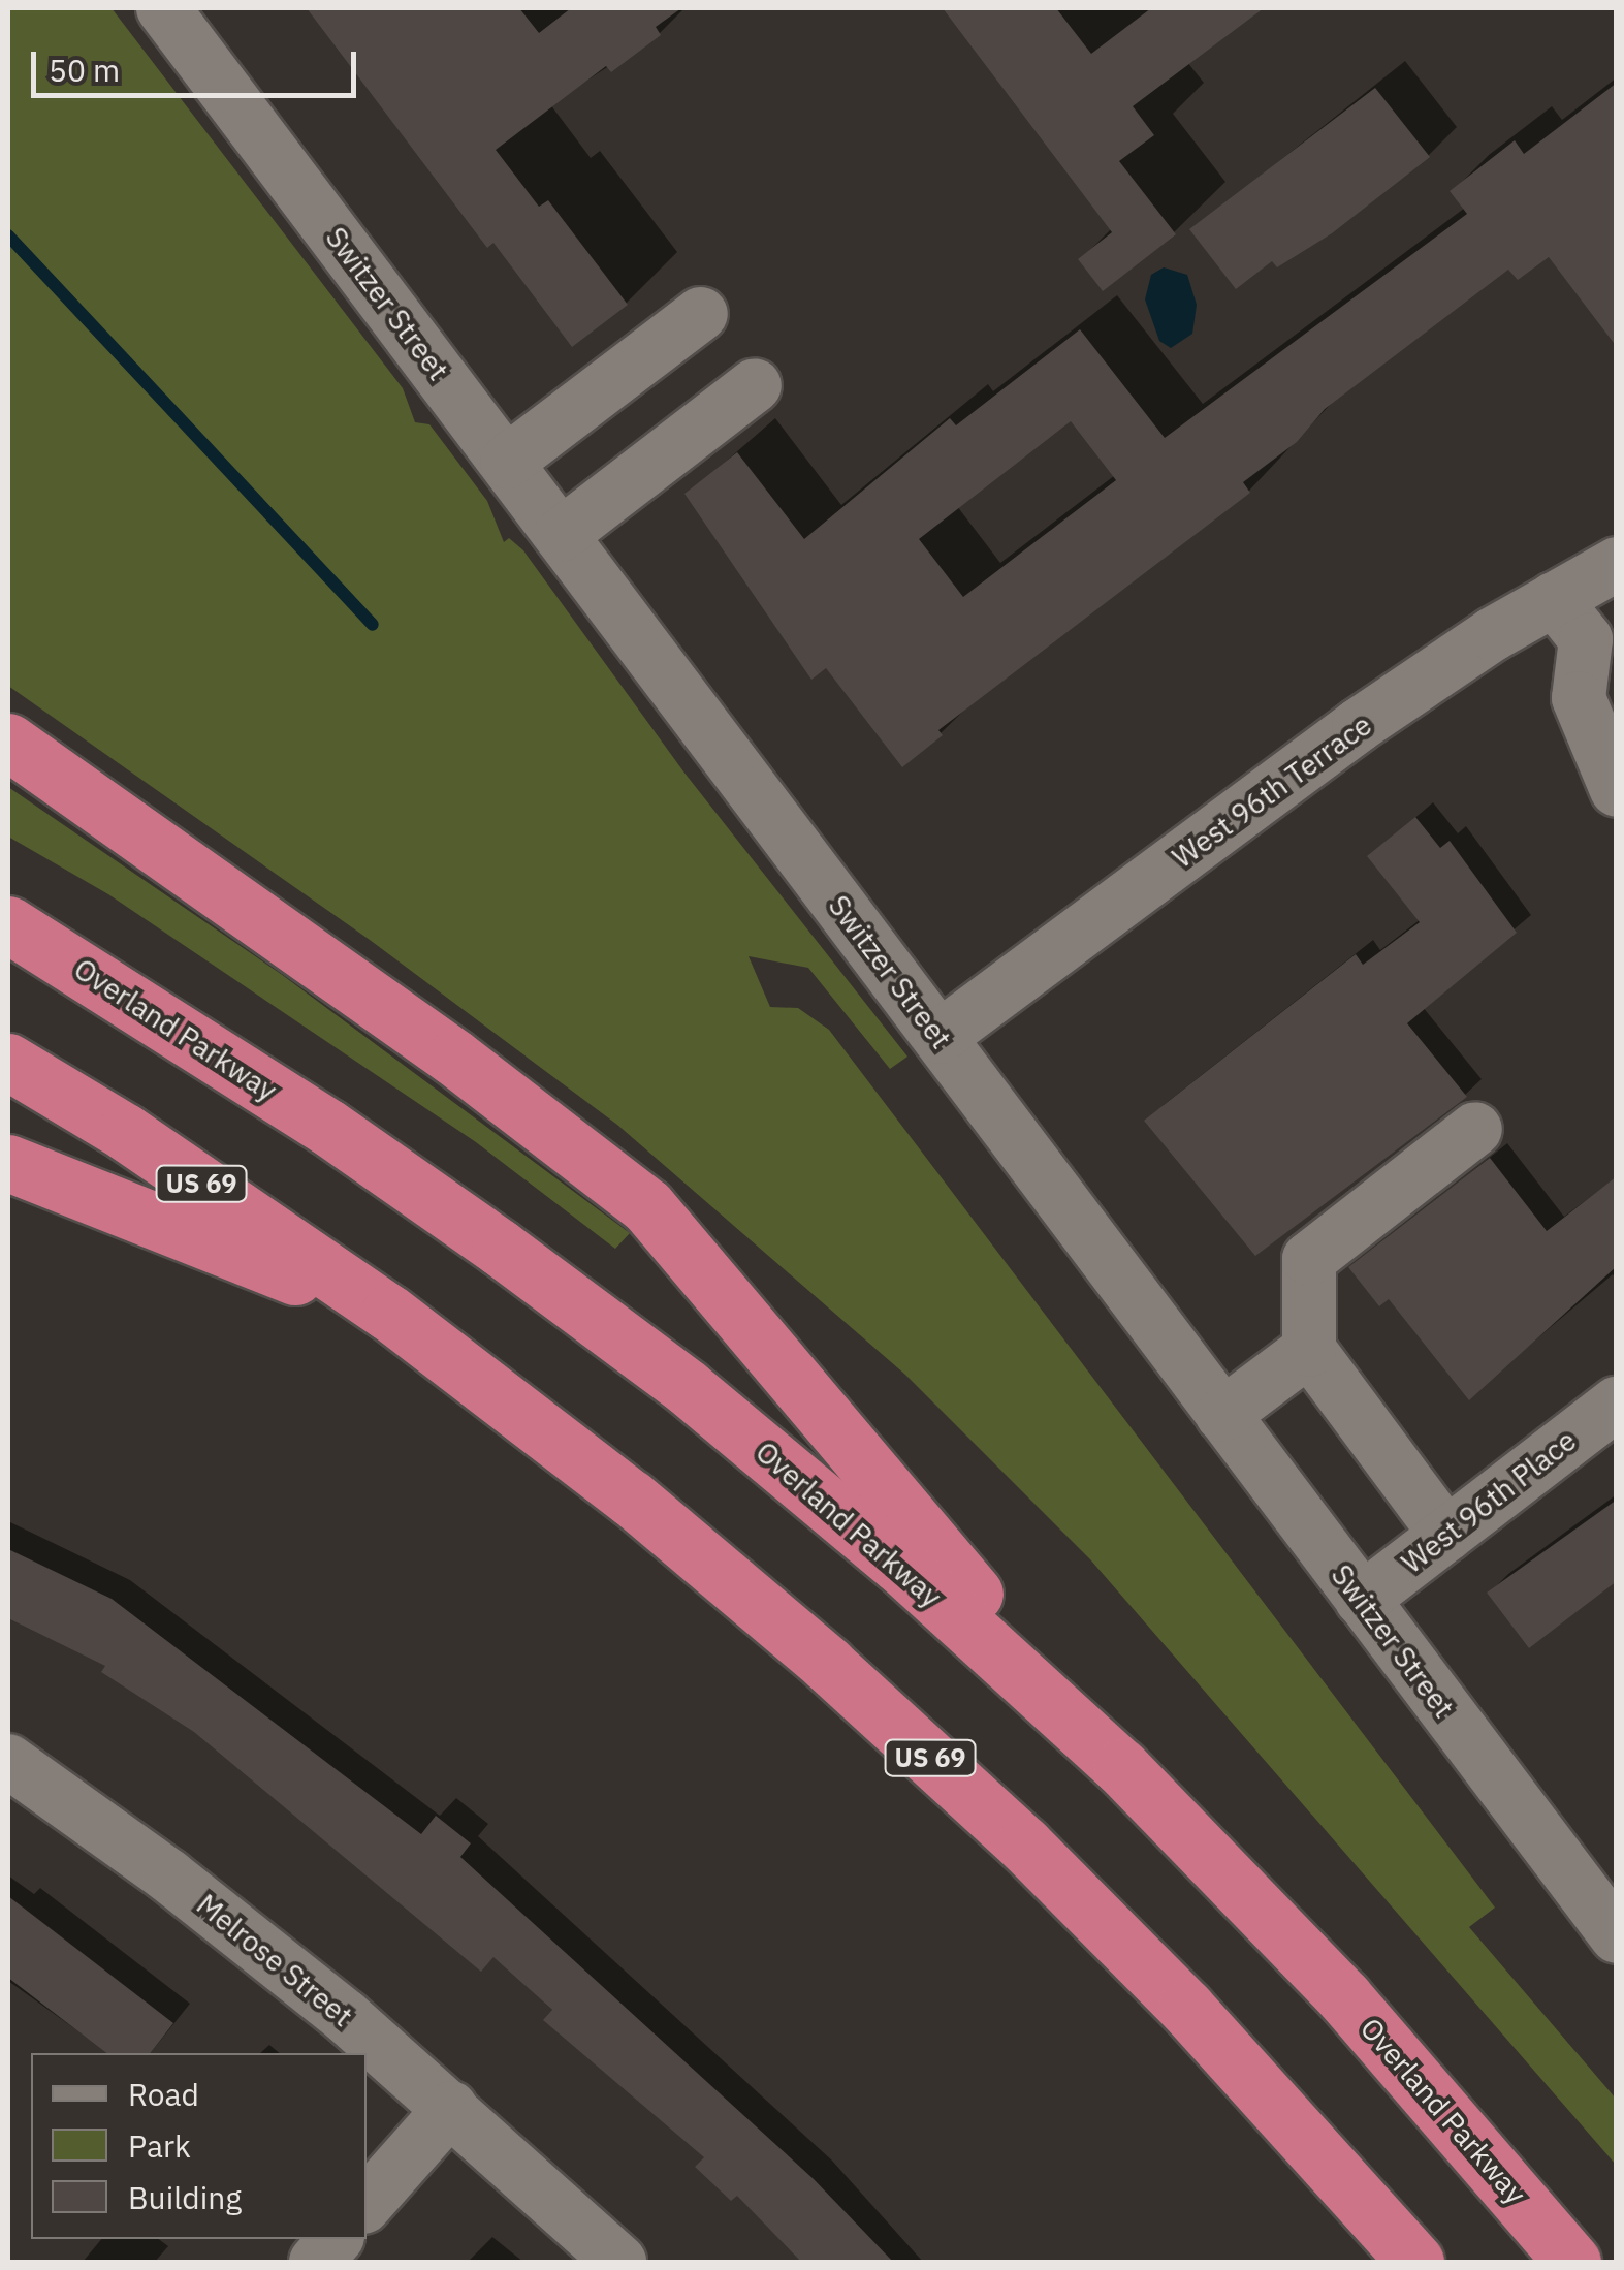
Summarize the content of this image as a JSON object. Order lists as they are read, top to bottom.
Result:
{
  "streets": {
    "highway": ["Overland Parkway", "US 69"],
    "street": [
      "Switzer Street",
      "West 96th Terrace",
      "West 96th Place",
      "Melrose Street"
    ]
  },
  "crossings": [
    ["Switzer Street", "West 96th Terrace"],
    ["Switzer Street", "West 96th Place"]
  ],
  "legend": ["Road", "Park", "Building"],
  "scale_bar": "50 m"
}
